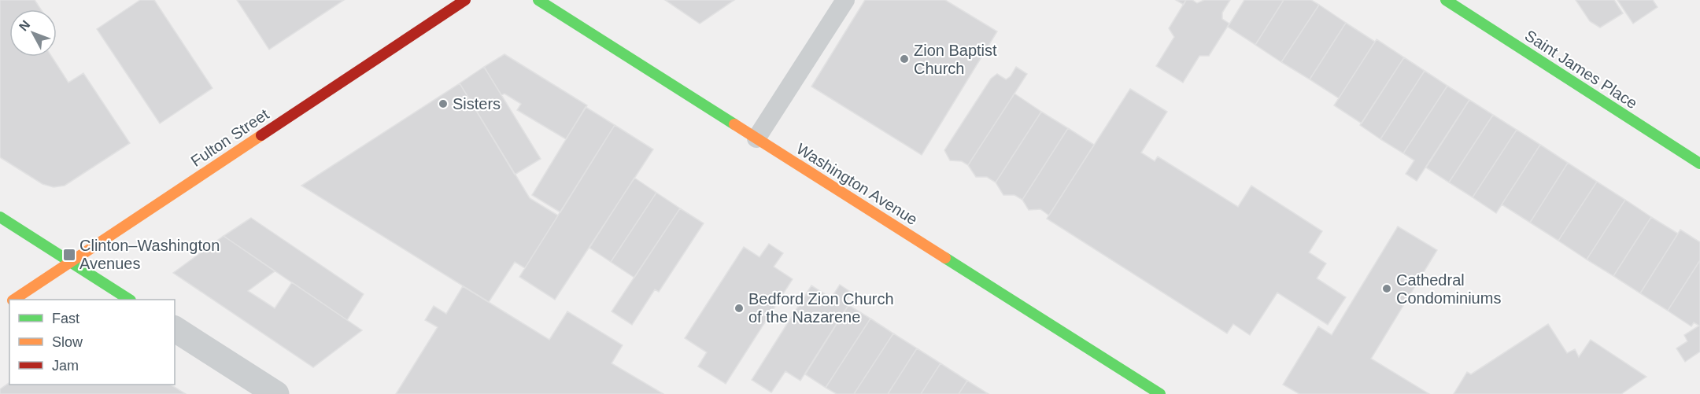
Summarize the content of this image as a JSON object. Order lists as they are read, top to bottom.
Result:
{
  "streets": {
    "main road": ["Saint James Place", "Fulton Street", "Washington Avenue"]
  },
  "places": {
    "other": [
      "Zion Baptist Church",
      "Sisters",
      "Cathedral Condominiums",
      "Bedford Zion Church of the Nazarene"
    ],
    "transit": ["Clinton–Washington Avenues"]
  },
  "legend": ["Fast", "Slow", "Jam"],
  "north": "top left"
}
